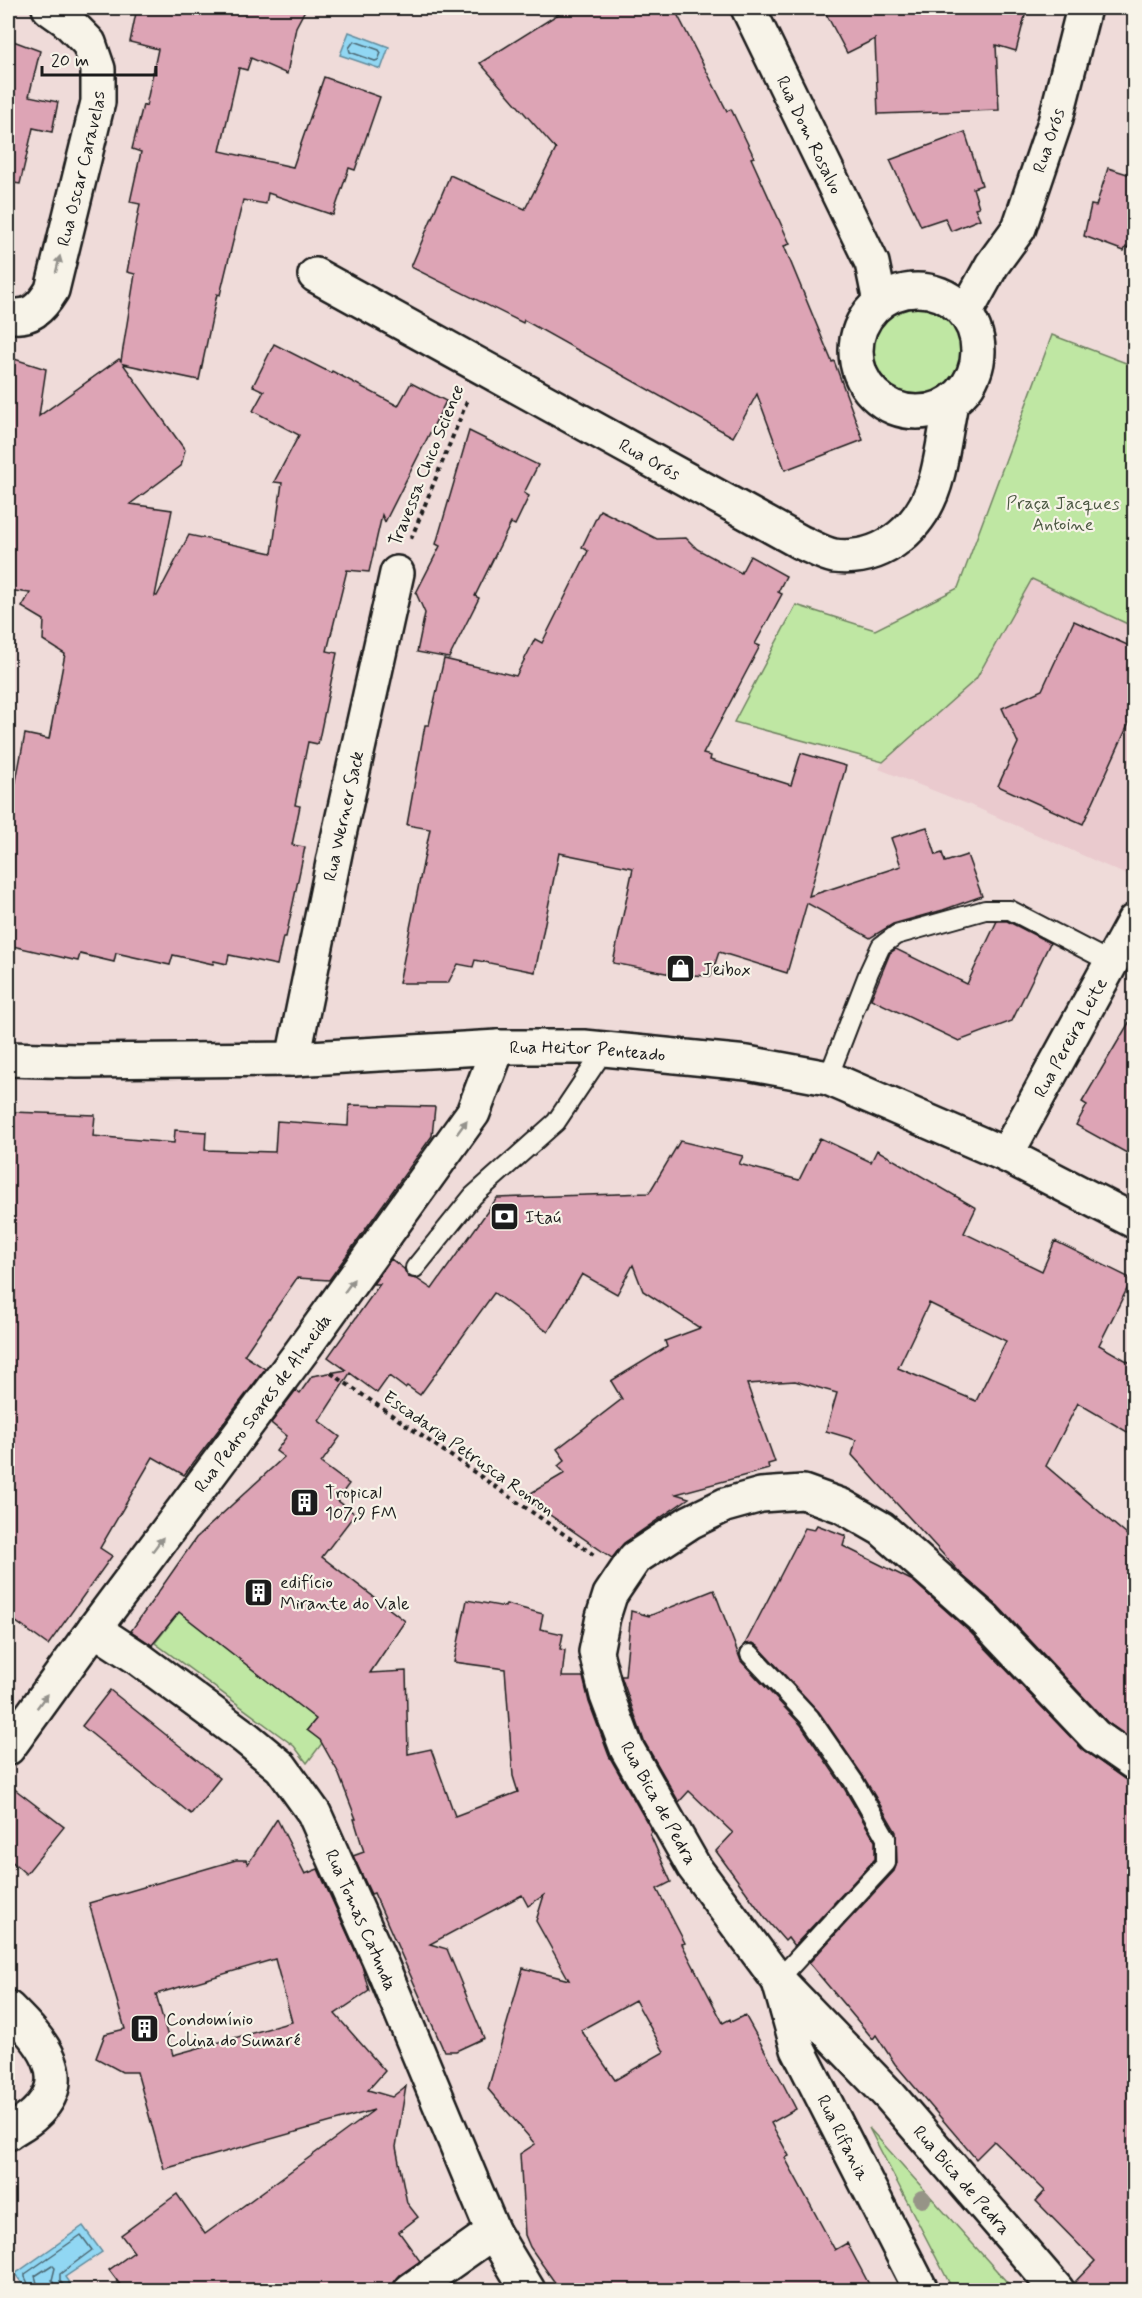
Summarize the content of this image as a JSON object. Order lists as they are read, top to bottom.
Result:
{
  "streets": {
    "street": [
      "Rua Dom Rosalvo",
      "Rua Orós",
      "Rua Oscar Caravelas",
      "Rua Werner Sack",
      "Rua Pereira Leite",
      "Rua Heitor Penteado",
      "Rua Pedro Soares de Almeida",
      "Rua Bica de Pedra",
      "Rua Tomas Catunda",
      "Rua Rifania"
    ],
    "path": ["Travessa Chico Science", "Escadaria Petrusca Ronron"]
  },
  "crossings": [
    ["Rua Dom Rosalvo", "Rua Orós"],
    ["Rua Orós", "Travessa Chico Science"],
    ["Travessa Chico Science", "Rua Werner Sack"],
    ["Rua Werner Sack", "Rua Heitor Penteado"],
    ["Rua Pereira Leite", "Rua Heitor Penteado"],
    ["Rua Heitor Penteado", "Rua Pedro Soares de Almeida"],
    ["Rua Pedro Soares de Almeida", "Escadaria Petrusca Ronron"],
    ["Rua Pedro Soares de Almeida", "Rua Tomas Catunda"],
    ["Escadaria Petrusca Ronron", "Rua Bica de Pedra"],
    ["Rua Bica de Pedra", "Rua Rifania"]
  ],
  "one_way": ["Rua Oscar Caravelas", "Rua Pedro Soares de Almeida"],
  "parks": ["Praça Jacques Antoine"],
  "places": {
    "shop": ["Jeibox"],
    "bank": ["Itaú"],
    "building": ["Tropical 107,9 FM", "edifício Mirante do Vale", "Condomínio Colina do Sumaré"]
  },
  "scale_bar": "20 m"
}
